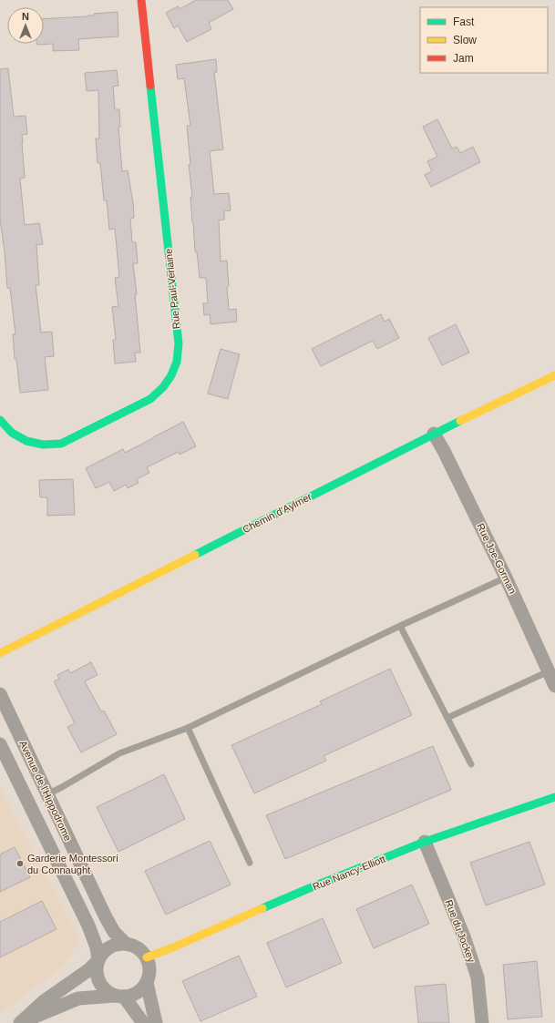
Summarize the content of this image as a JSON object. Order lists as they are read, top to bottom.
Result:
{
  "streets": {
    "street": [
      "Rue Paul-Verlaine",
      "Chemin d'Aylmer",
      "Rue Joe-Gorman",
      "Avenue de l'Hippodrome",
      "Rue Nancy-Elliott",
      "Rue du Jockey"
    ]
  },
  "crossings": [
    ["Chemin d'Aylmer", "Rue Joe-Gorman"],
    ["Avenue de l'Hippodrome", "Rue Nancy-Elliott"],
    ["Rue Nancy-Elliott", "Rue du Jockey"]
  ],
  "places": ["Garderie Montessori du Connaught"],
  "legend": ["Fast", "Slow", "Jam"],
  "north": "top"
}
